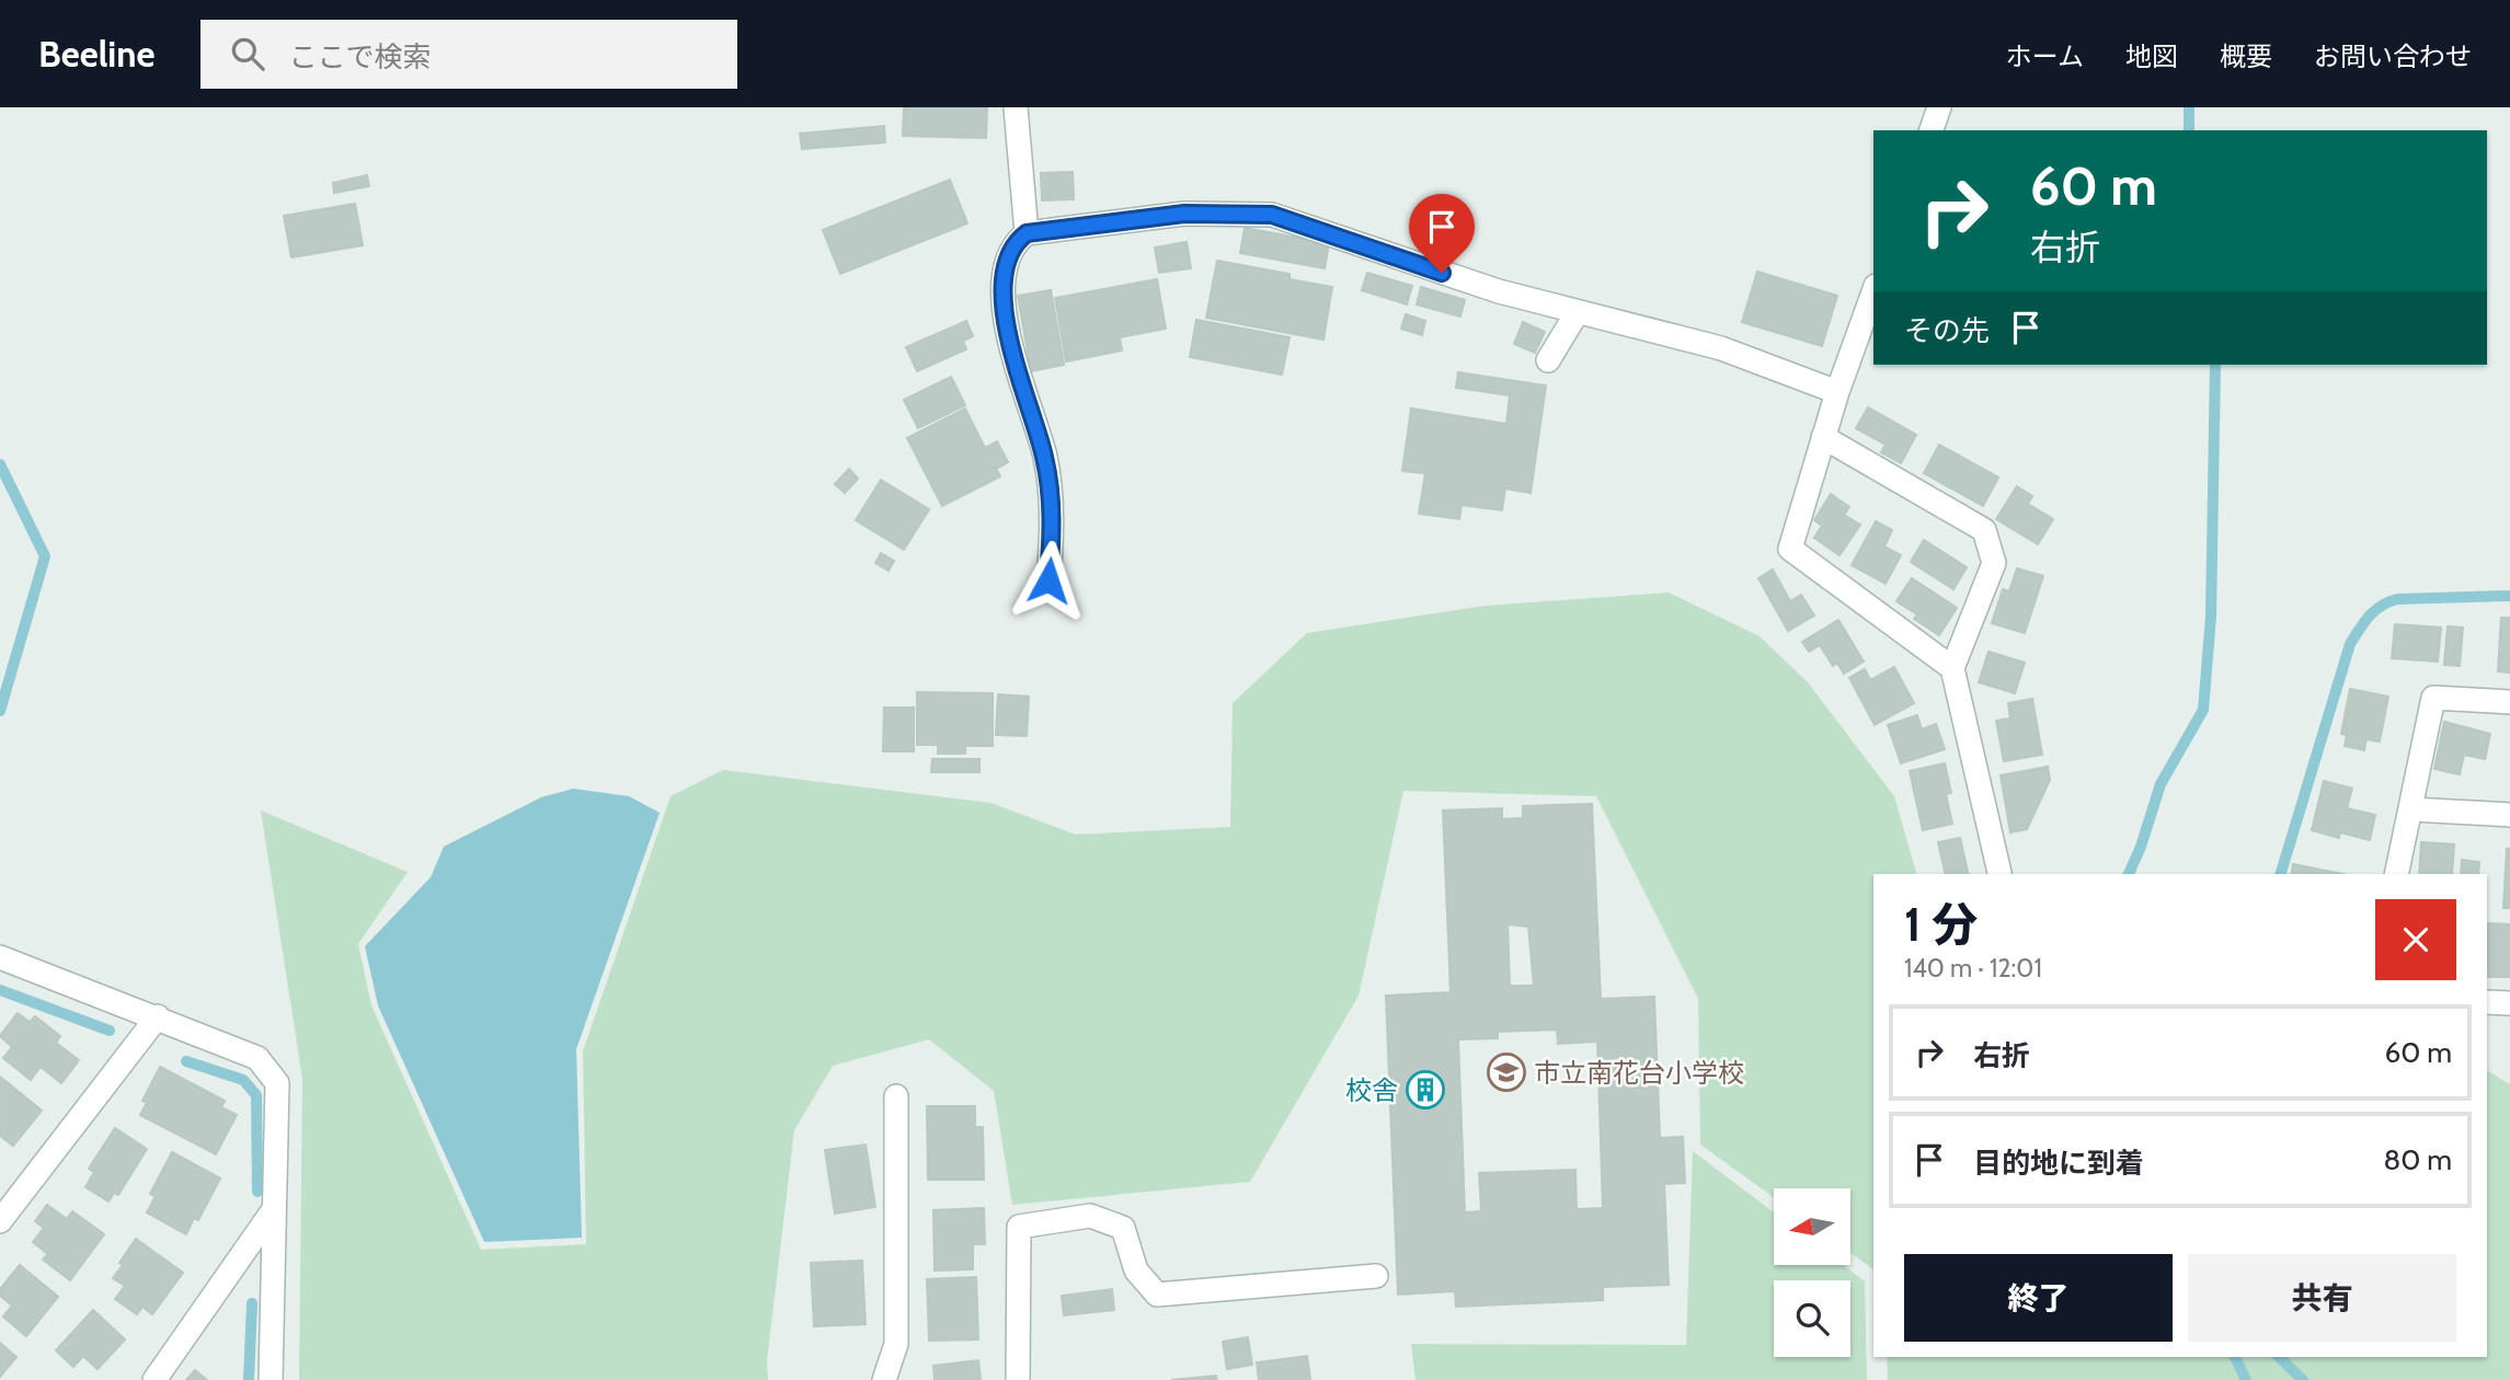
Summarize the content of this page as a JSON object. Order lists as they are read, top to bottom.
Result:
{
  "places": {
    "school or university": ["市立南花台小学校"],
    "building": ["校舎"]
  },
  "north": "left",
  "page": {
    "header": "Beeline",
    "search": "ここで検索",
    "nav": [
      "ホーム",
      "地図",
      "概要",
      "お問い合わせ"
    ],
    "turn": ["60 m", "右折"],
    "then": "その先",
    "heading": ["1 分", "140 m · 12:01"],
    "list": [
      {
        "name": "右折",
        "value": "60 m"
      },
      {
        "name": "目的地に到着",
        "value": "80 m"
      }
    ],
    "buttons": ["終了", "共有"]
  }
}
